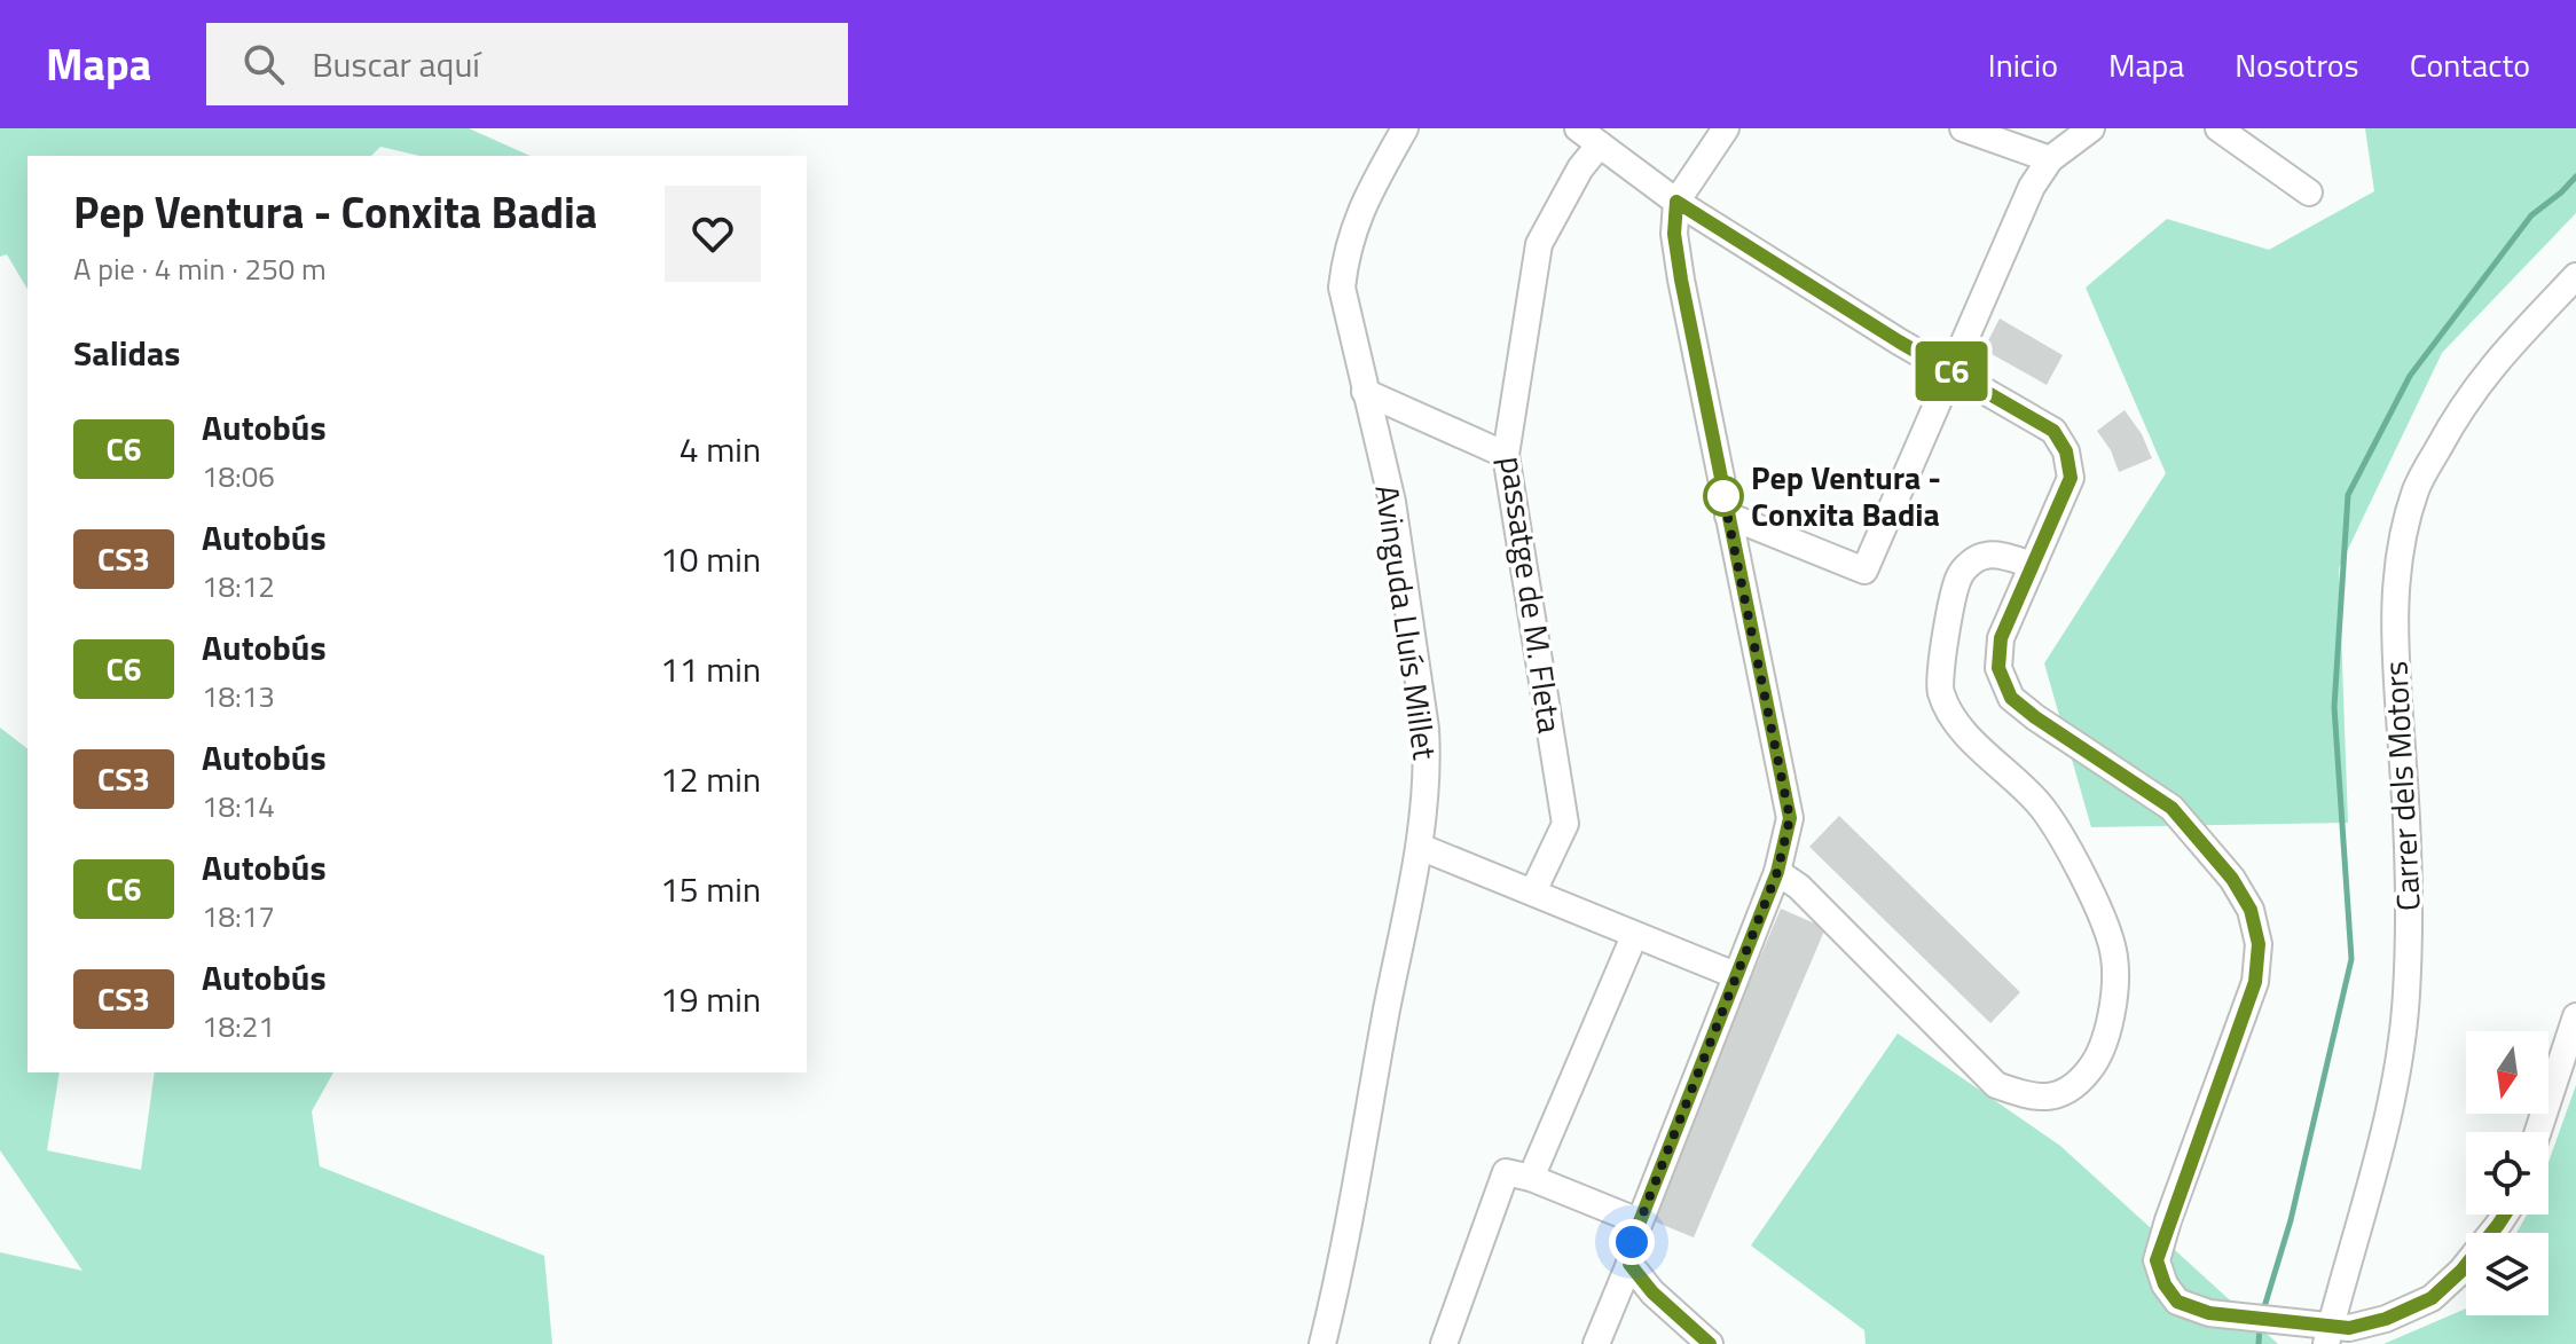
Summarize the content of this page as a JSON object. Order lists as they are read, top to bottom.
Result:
{
  "streets": {
    "street": ["passatge de M. Fleta", "Avinguda Lluís Millet", "Carrer dels Motors"]
  },
  "places": ["Pep Ventura - Conxita Badia"],
  "lines": ["bus line C6"],
  "north": "bottom",
  "page": {
    "header": "Mapa",
    "search": "Buscar aquí",
    "nav": [
      "Inicio",
      "Mapa",
      "Nosotros",
      "Contacto"
    ],
    "on_map": "C6",
    "heading": [
      ["Pep Ventura - Conxita Badia", "A pie · 4 min · 250 m"],
      "Salidas"
    ],
    "list": [
      {
        "mark": "C6",
        "name": "Autobús",
        "note": "18:06",
        "value": "4 min"
      },
      {
        "mark": "CS3",
        "name": "Autobús",
        "note": "18:12",
        "value": "10 min"
      },
      {
        "mark": "C6",
        "name": "Autobús",
        "note": "18:13",
        "value": "11 min"
      },
      {
        "mark": "CS3",
        "name": "Autobús",
        "note": "18:14",
        "value": "12 min"
      },
      {
        "mark": "C6",
        "name": "Autobús",
        "note": "18:17",
        "value": "15 min"
      },
      {
        "mark": "CS3",
        "name": "Autobús",
        "note": "18:21",
        "value": "19 min"
      }
    ]
  }
}
